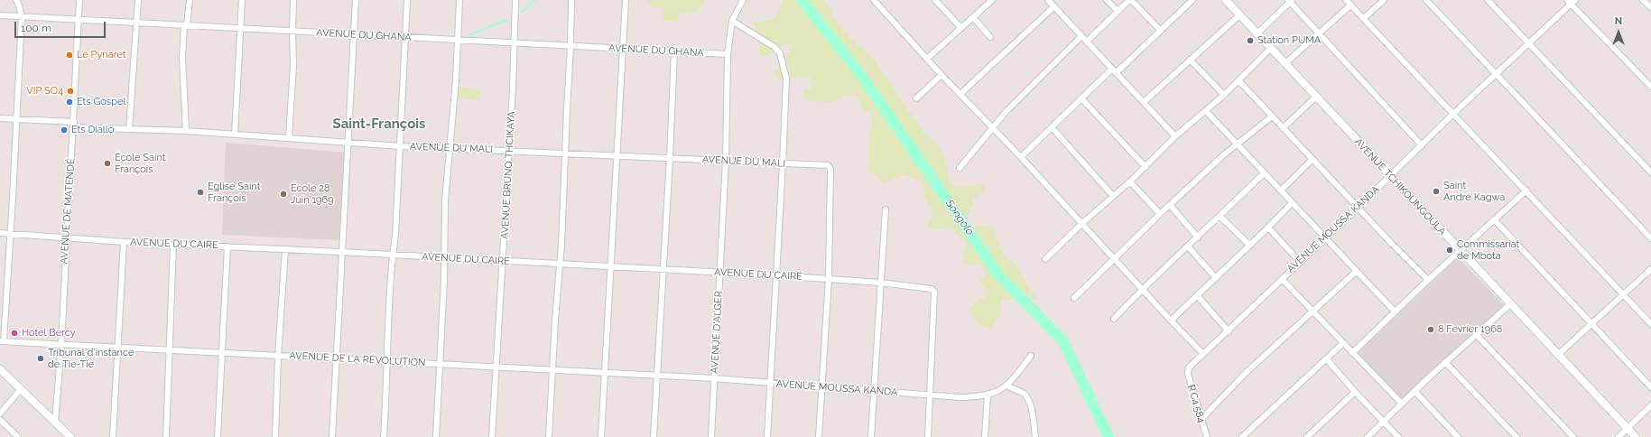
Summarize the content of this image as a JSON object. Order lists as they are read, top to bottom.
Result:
{
  "streets": {
    "street": [
      "AVENUE DU GHANA",
      "AVENUE DU MALI",
      "AVENUE BRUNO THCIKAYA",
      "AVENUE TCHIKOUNGOULA",
      "AVENUE DE MATENDÉ",
      "AVENUE MOUSSA KANDA",
      "AVENUE DU CAIRE",
      "AVENUE D'ALGER",
      "AVENUE DE LA RÉVOLUTION",
      "R.C4.584"
    ]
  },
  "crossings": [
    ["AVENUE DU GHANA", "AVENUE BRUNO THCIKAYA"],
    ["AVENUE DU GHANA", "AVENUE DE MATENDÉ"],
    ["AVENUE DU GHANA", "AVENUE D'ALGER"],
    ["AVENUE DU MALI", "AVENUE BRUNO THCIKAYA"],
    ["AVENUE DU MALI", "AVENUE DE MATENDÉ"],
    ["AVENUE DU MALI", "AVENUE DU CAIRE"],
    ["AVENUE DU MALI", "AVENUE D'ALGER"],
    ["AVENUE BRUNO THCIKAYA", "AVENUE DU CAIRE"],
    ["AVENUE BRUNO THCIKAYA", "AVENUE DE LA RÉVOLUTION"],
    ["AVENUE TCHIKOUNGOULA", "AVENUE MOUSSA KANDA"],
    ["AVENUE DE MATENDÉ", "AVENUE DU CAIRE"],
    ["AVENUE DE MATENDÉ", "AVENUE DE LA RÉVOLUTION"],
    ["AVENUE MOUSSA KANDA", "AVENUE DU CAIRE"],
    ["AVENUE MOUSSA KANDA", "AVENUE D'ALGER"],
    ["AVENUE MOUSSA KANDA", "AVENUE DE LA RÉVOLUTION"],
    ["AVENUE MOUSSA KANDA", "R.C4.584"],
    ["AVENUE DU CAIRE", "AVENUE D'ALGER"],
    ["AVENUE D'ALGER", "AVENUE DE LA RÉVOLUTION"]
  ],
  "districts": ["Saint-François"],
  "water": ["Songolo"],
  "places": [
    "Station PUMA",
    "Le Pynaret",
    "VIP SO4",
    "Ets Gospel",
    "Ets Diallo",
    "École Saint François",
    "Saint André Kagwa",
    "Eglise Saint François",
    "École 28 Juin 1969",
    "Commissariat de Mbota",
    "8 Fevrier 1968",
    "Hotel Bercy",
    "Tribunal d'instance de Tie-Tie"
  ],
  "scale_bar": "100 m",
  "north": "top"
}
